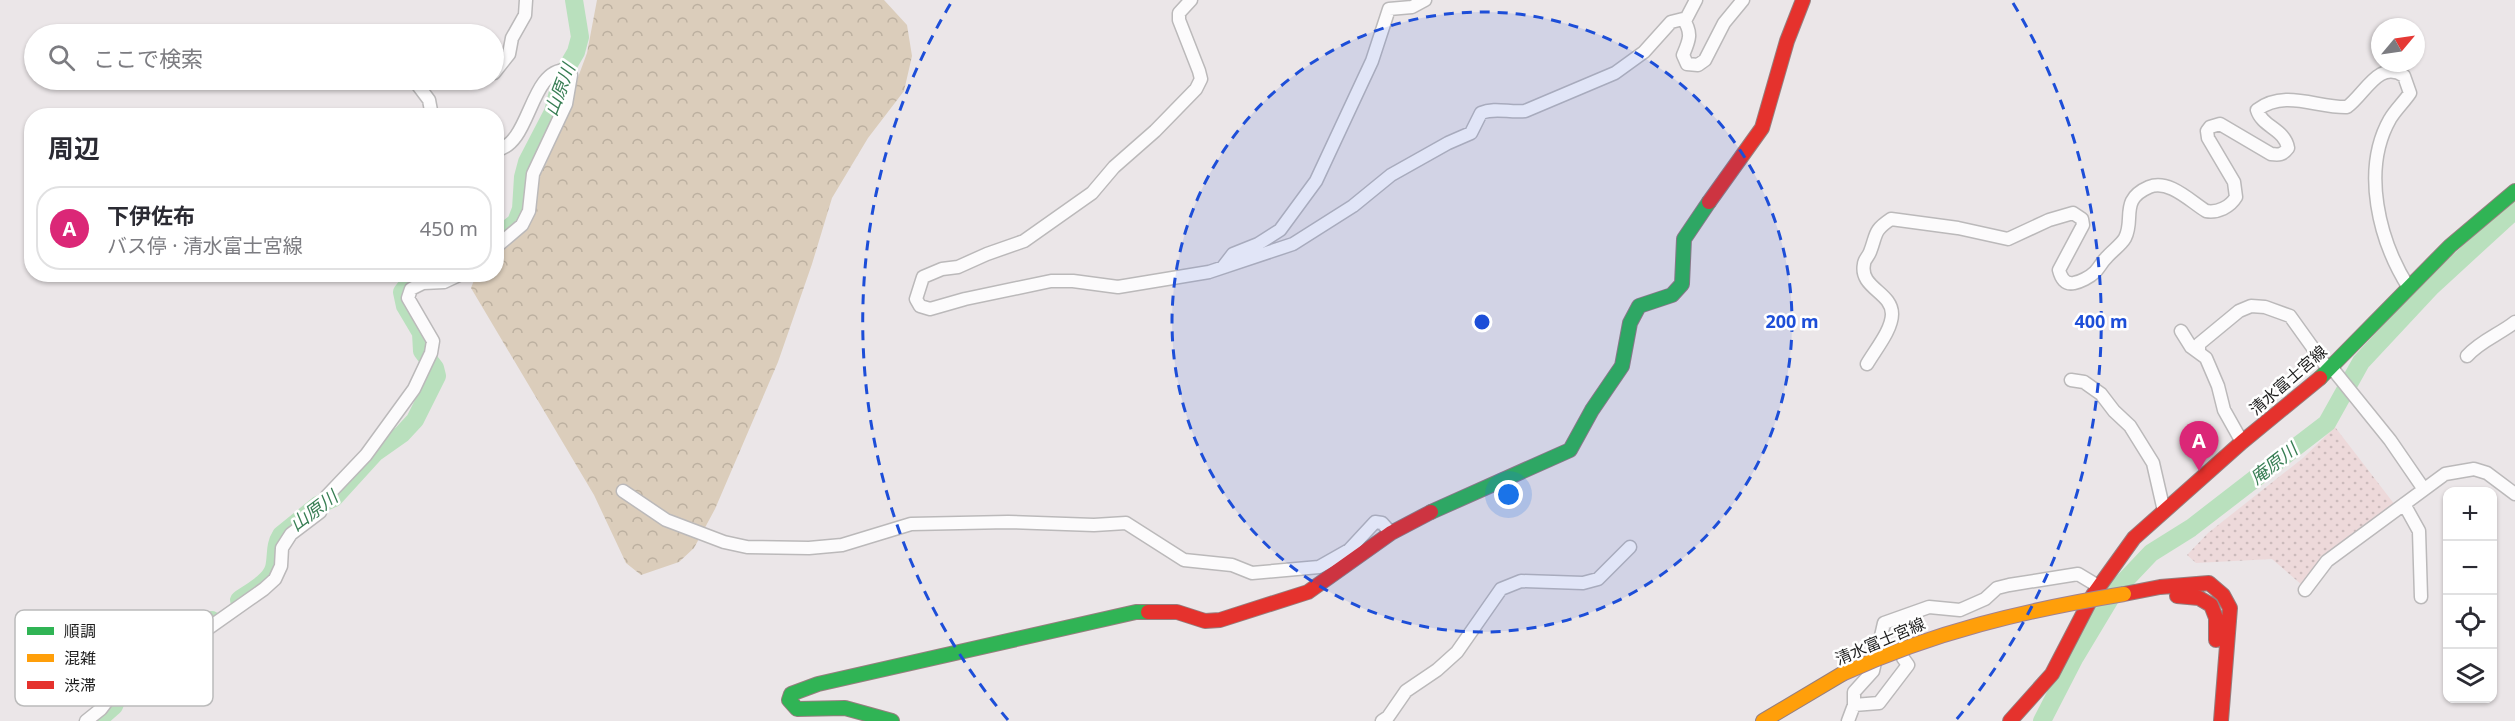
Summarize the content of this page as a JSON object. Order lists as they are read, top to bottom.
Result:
{
  "streets": {
    "main road": ["清水富士宮線"]
  },
  "water": ["山原川", "庵原川"],
  "legend": ["順調", "混雑", "渋滞"],
  "north": "top right",
  "page": {
    "search": "ここで検索",
    "heading": "周辺",
    "list": [
      {
        "mark": "A",
        "name": "下伊佐布",
        "note": "バス停 · 清水富士宮線",
        "value": "450 m"
      }
    ],
    "pins": "A",
    "map_buttons": ["+", "−"]
  },
  "rings": ["200 m", "400 m"]
}
